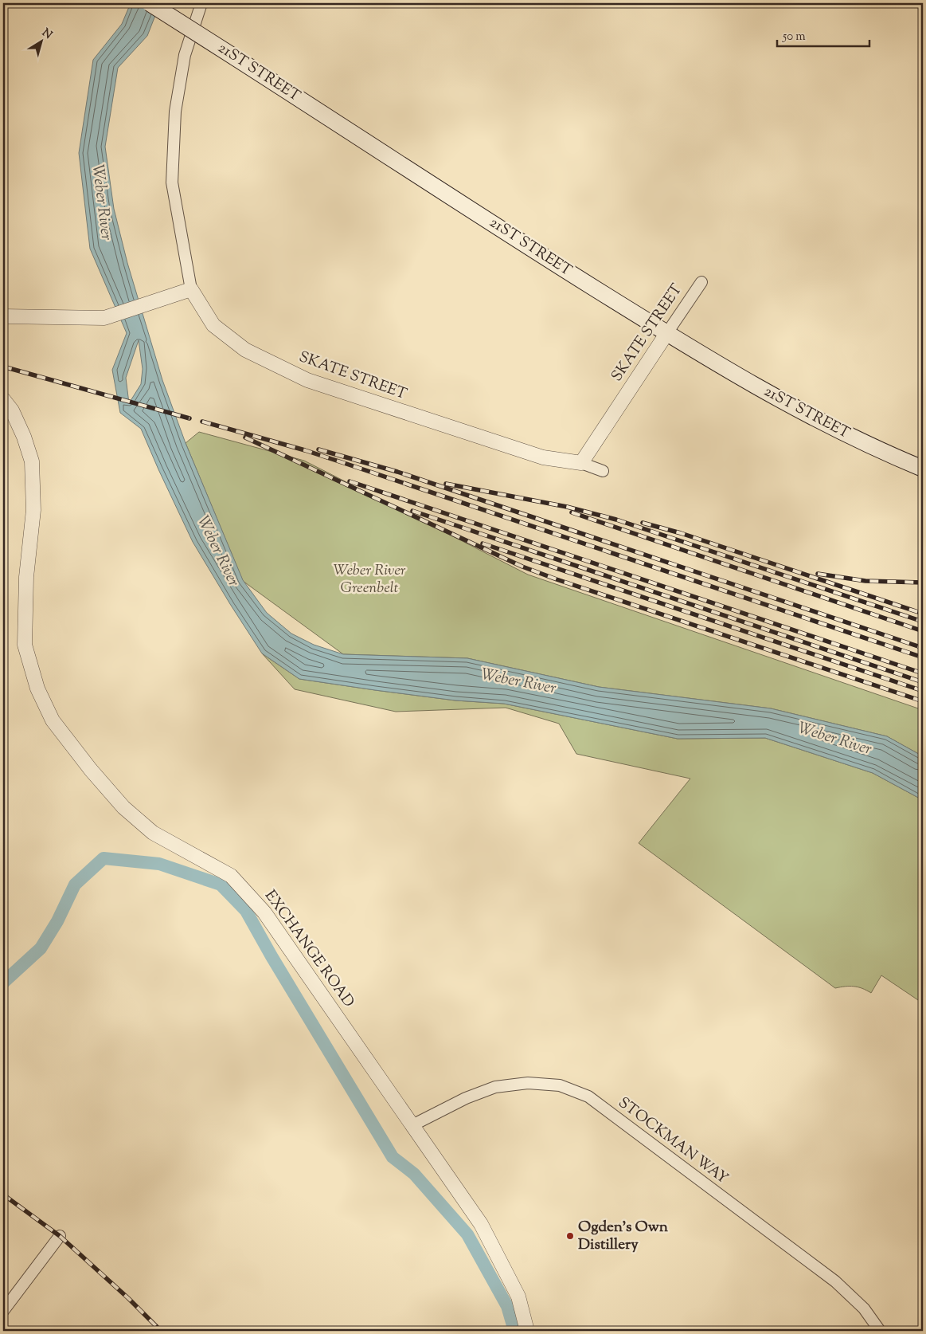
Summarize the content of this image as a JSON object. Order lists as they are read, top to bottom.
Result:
{
  "streets": {
    "main road": ["21ST STREET"],
    "street": ["SKATE STREET", "EXCHANGE ROAD", "STOCKMAN WAY"]
  },
  "crossings": [
    ["21ST STREET", "SKATE STREET"],
    ["EXCHANGE ROAD", "STOCKMAN WAY"]
  ],
  "water": ["Weber River"],
  "parks": ["Weber River Greenbelt"],
  "places": ["Ogden's Own Distillery"],
  "scale_bar": "50 m",
  "north": "top right"
}
